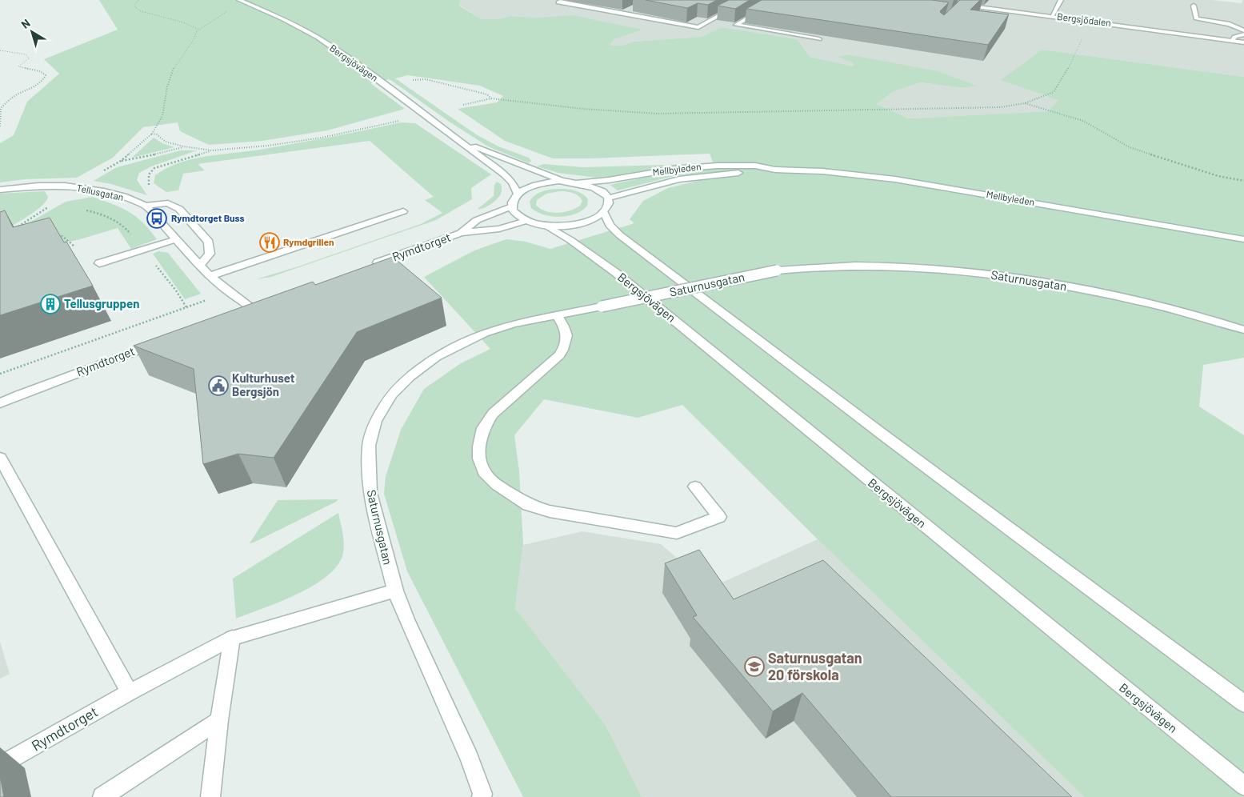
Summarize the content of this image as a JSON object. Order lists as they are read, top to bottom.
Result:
{
  "streets": {
    "street": [
      "Bergsjödalen",
      "Bergsjövägen",
      "Mellbyleden",
      "Tellusgatan",
      "Rymdtorget",
      "Saturnusgatan"
    ]
  },
  "crossings": [
    ["Bergsjövägen", "Mellbyleden"],
    ["Bergsjövägen", "Rymdtorget"]
  ],
  "places": {
    "bus stop": ["Rymdtorget Buss"],
    "restaurant": ["Rymdgrillen"],
    "building": ["Tellusgruppen"],
    "public building": ["Kulturhuset Bergsjön"],
    "school or university": ["Saturnusgatan 20 förskola"]
  },
  "north": "top left"
}
